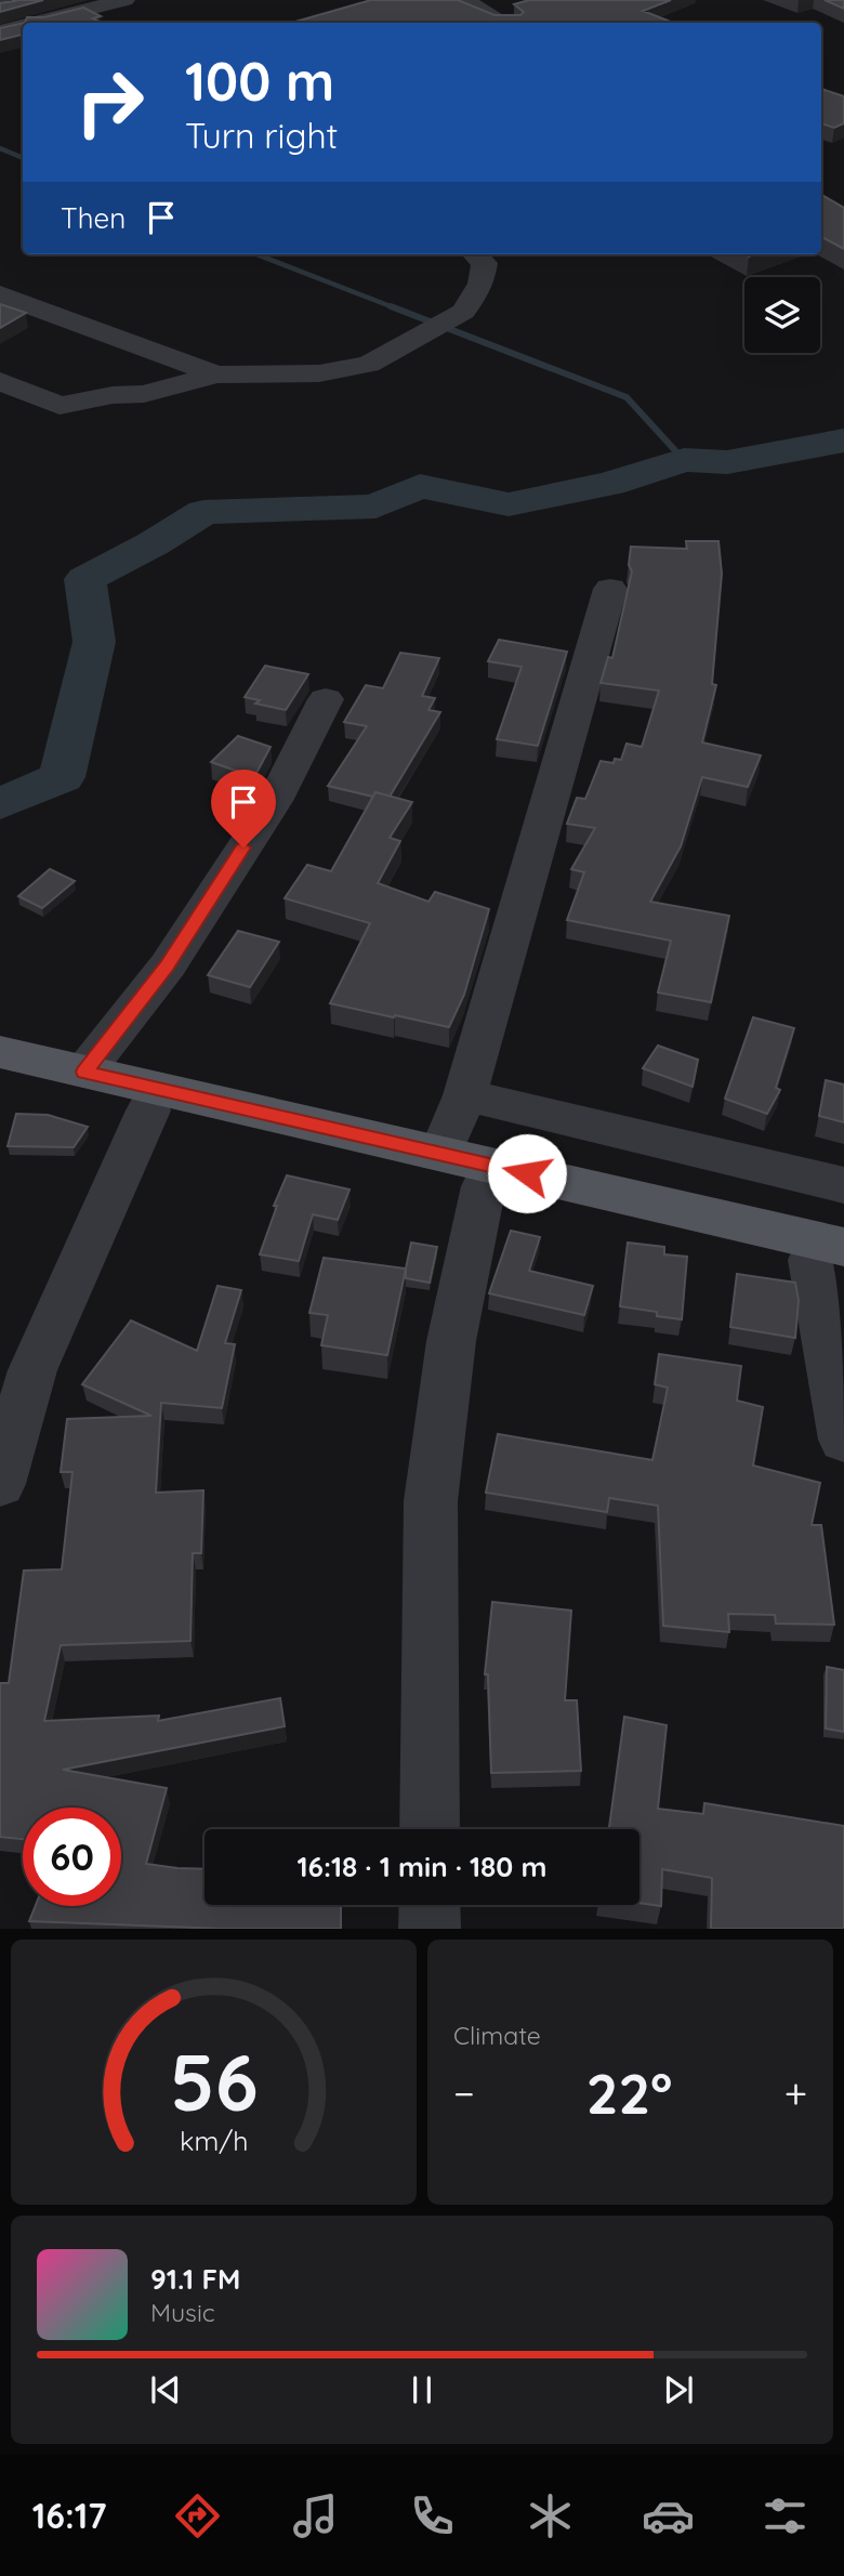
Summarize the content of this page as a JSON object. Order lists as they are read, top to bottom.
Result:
{
  "page": {
    "turn": ["100 m", "Turn right"],
    "then": "Then",
    "limit": "60",
    "trip": "16:18 · 1 min · 180 m",
    "tile": "Climate",
    "heat": ["−", "22°", "+"],
    "song": ["91.1 FM", "Music"],
    "tabs": "16:17",
    "gauge": ["56", "km/h"]
  }
}
